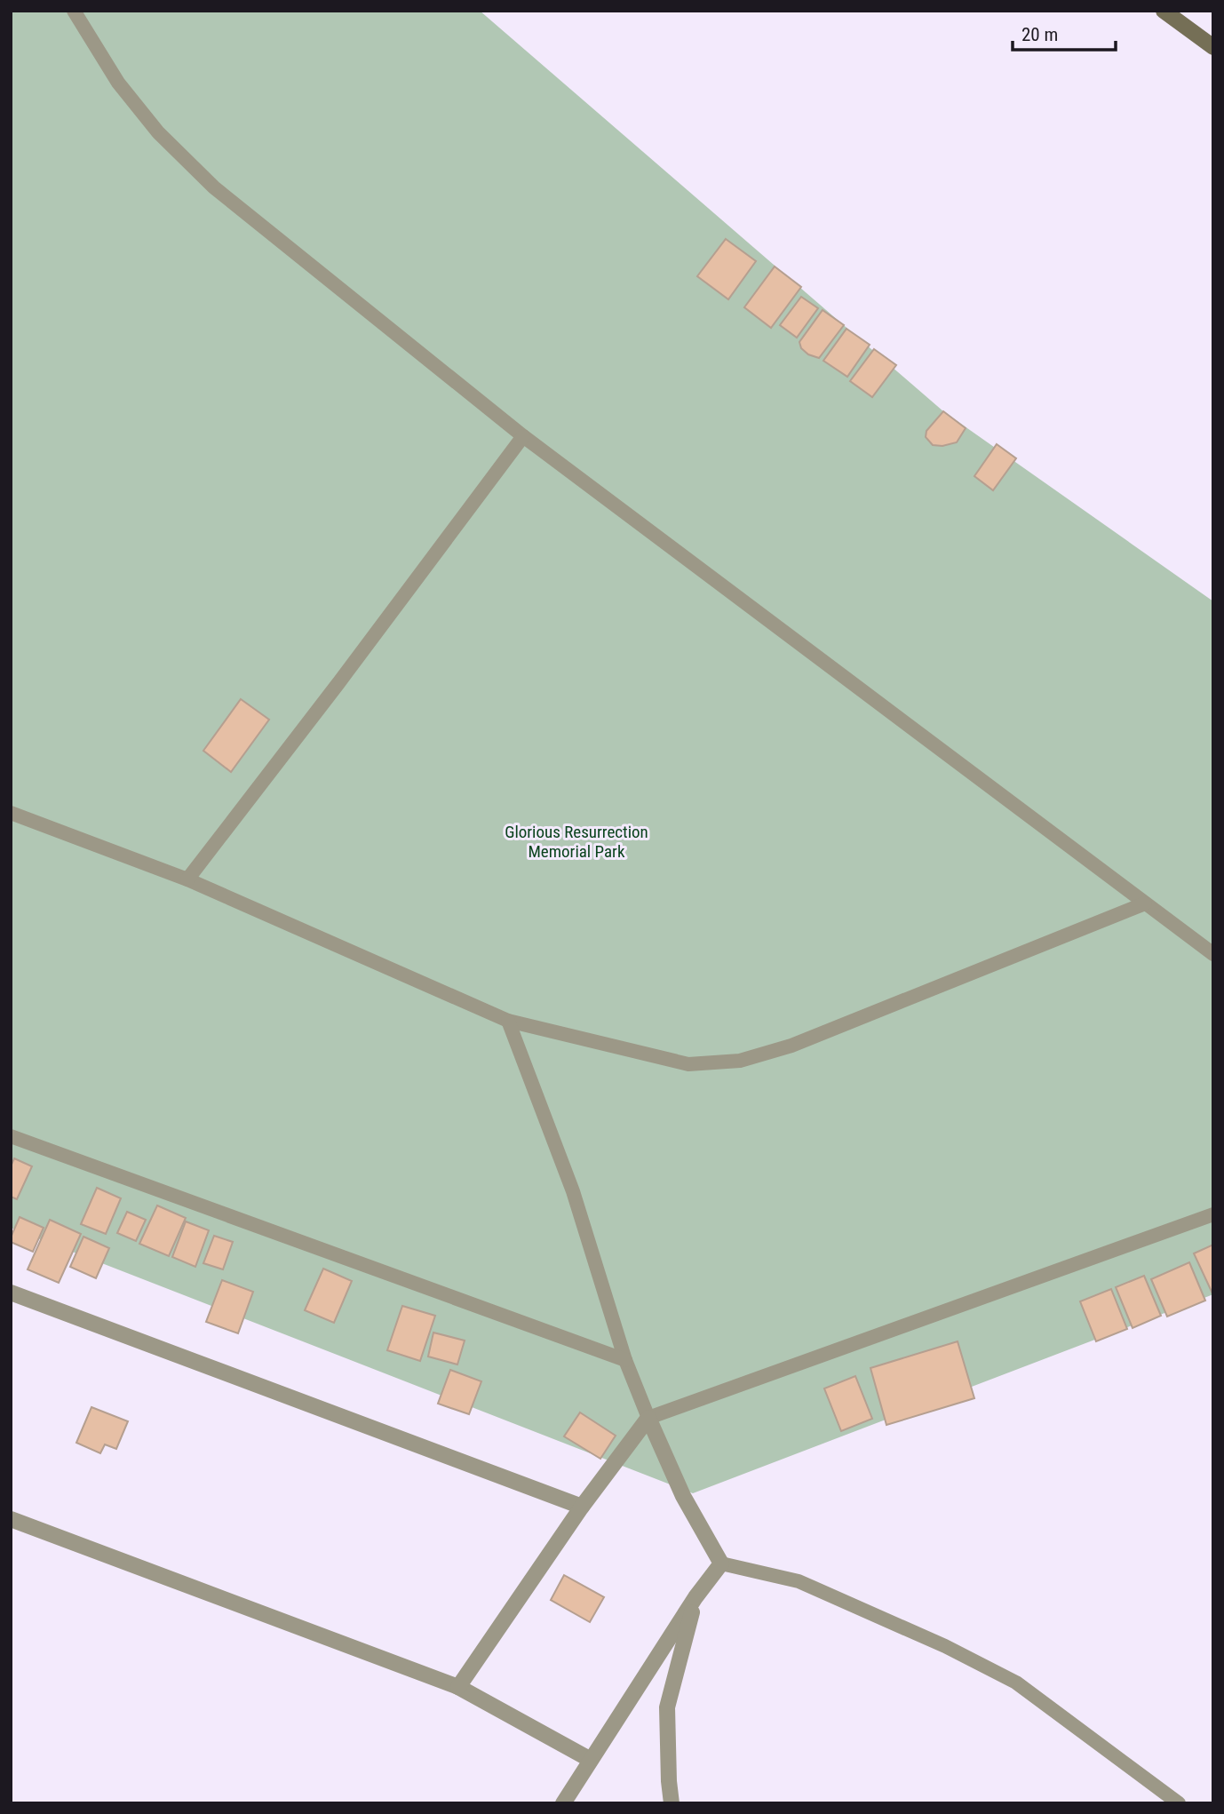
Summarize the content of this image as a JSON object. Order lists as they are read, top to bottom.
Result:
{
  "parks": ["Glorious Resurrection Memorial Park"],
  "scale_bar": "20 m"
}
